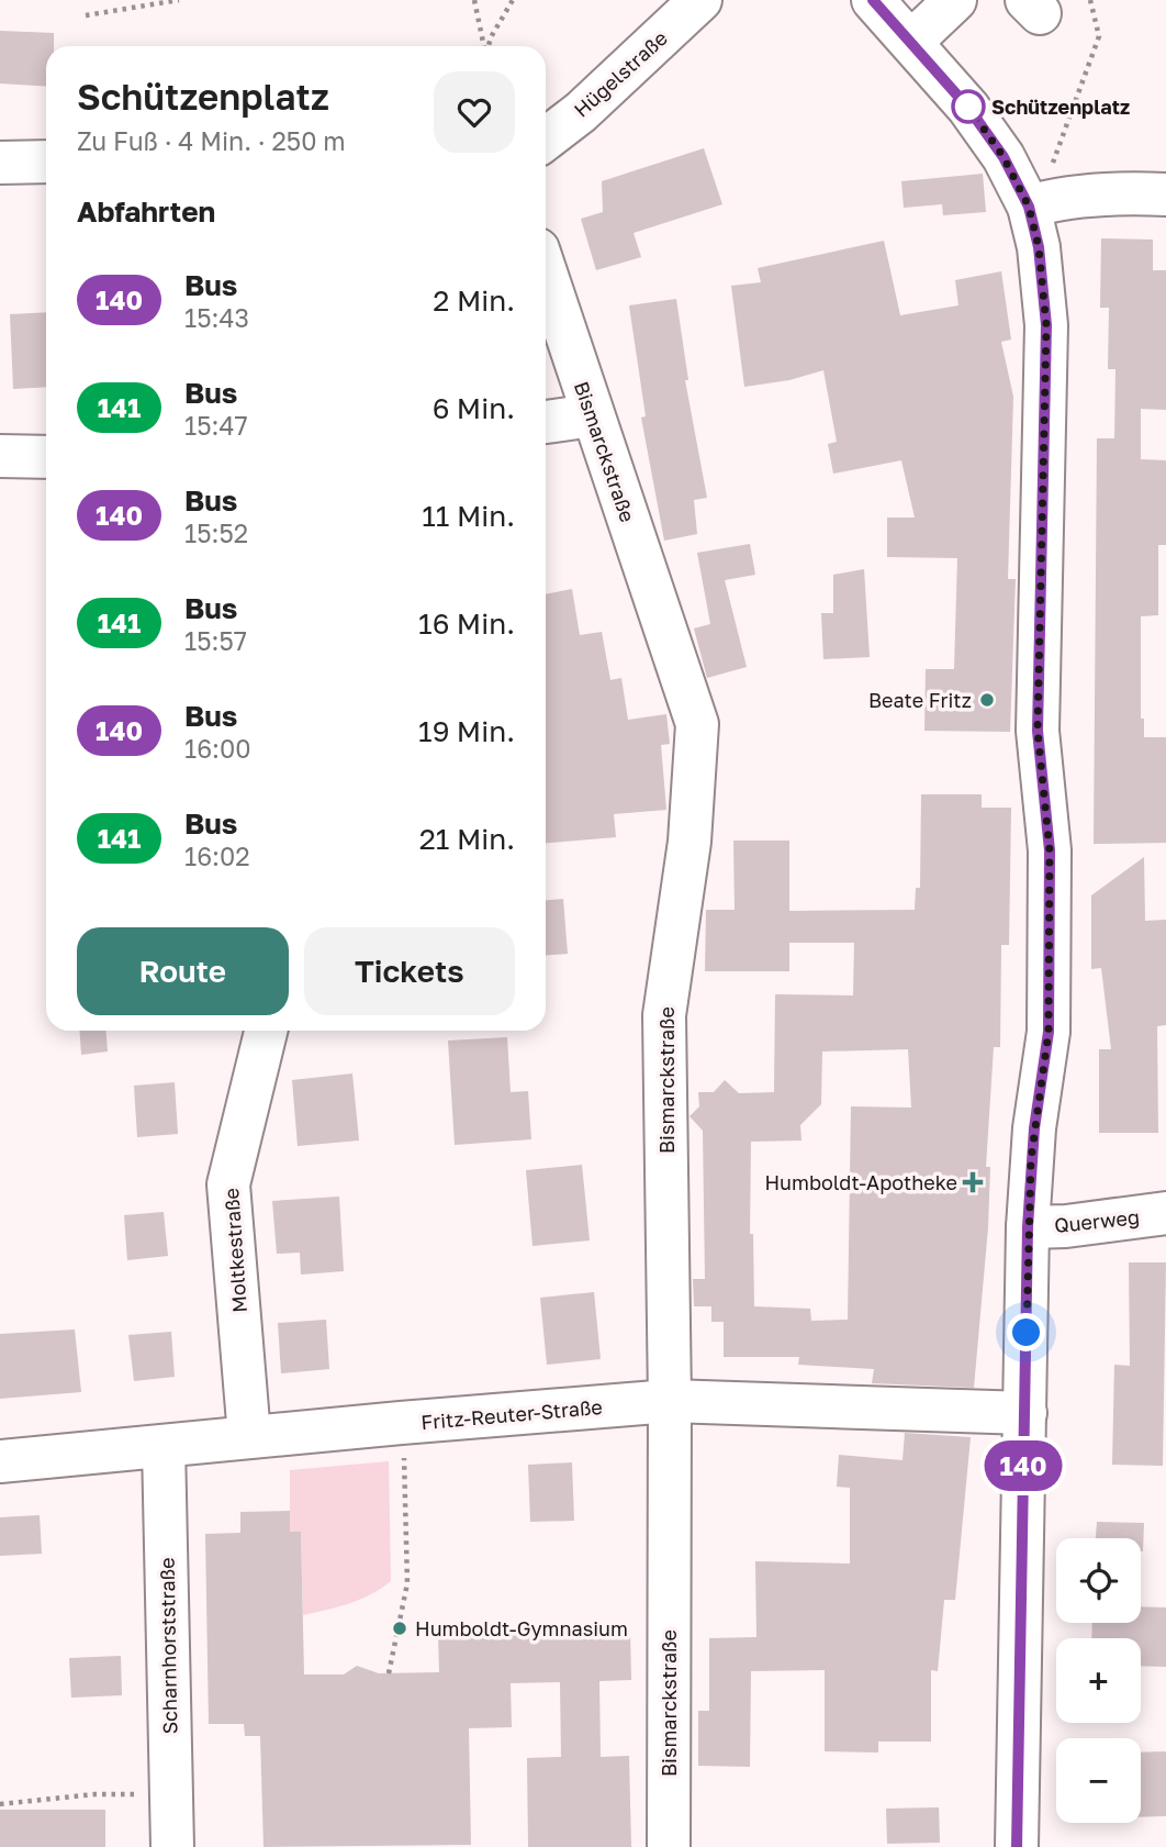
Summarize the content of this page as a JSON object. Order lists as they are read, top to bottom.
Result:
{
  "streets": {
    "street": [
      "Hügelstraße",
      "Bismarckstraße",
      "Querweg",
      "Moltkestraße",
      "Fritz-Reuter-Straße",
      "Scharnhorststraße"
    ]
  },
  "crossings": [
    ["Bismarckstraße", "Fritz-Reuter-Straße"],
    ["Moltkestraße", "Fritz-Reuter-Straße"],
    ["Fritz-Reuter-Straße", "Scharnhorststraße"]
  ],
  "places": {
    "other": ["Schützenplatz", "Beate Fritz", "Humboldt-Gymnasium"],
    "health": ["Humboldt-Apotheke"]
  },
  "lines": ["bus line 140"],
  "page": {
    "on_map": "140",
    "heading": [
      ["Schützenplatz", "Zu Fuß · 4 Min. · 250 m"],
      "Abfahrten"
    ],
    "list": [
      {
        "mark": "140",
        "name": "Bus",
        "note": "15:43",
        "value": "2 Min."
      },
      {
        "mark": "141",
        "name": "Bus",
        "note": "15:47",
        "value": "6 Min."
      },
      {
        "mark": "140",
        "name": "Bus",
        "note": "15:52",
        "value": "11 Min."
      },
      {
        "mark": "141",
        "name": "Bus",
        "note": "15:57",
        "value": "16 Min."
      },
      {
        "mark": "140",
        "name": "Bus",
        "note": "16:00",
        "value": "19 Min."
      },
      {
        "mark": "141",
        "name": "Bus",
        "note": "16:02",
        "value": "21 Min."
      }
    ],
    "buttons": ["Route", "Tickets"],
    "map_buttons": ["+", "−"]
  }
}
